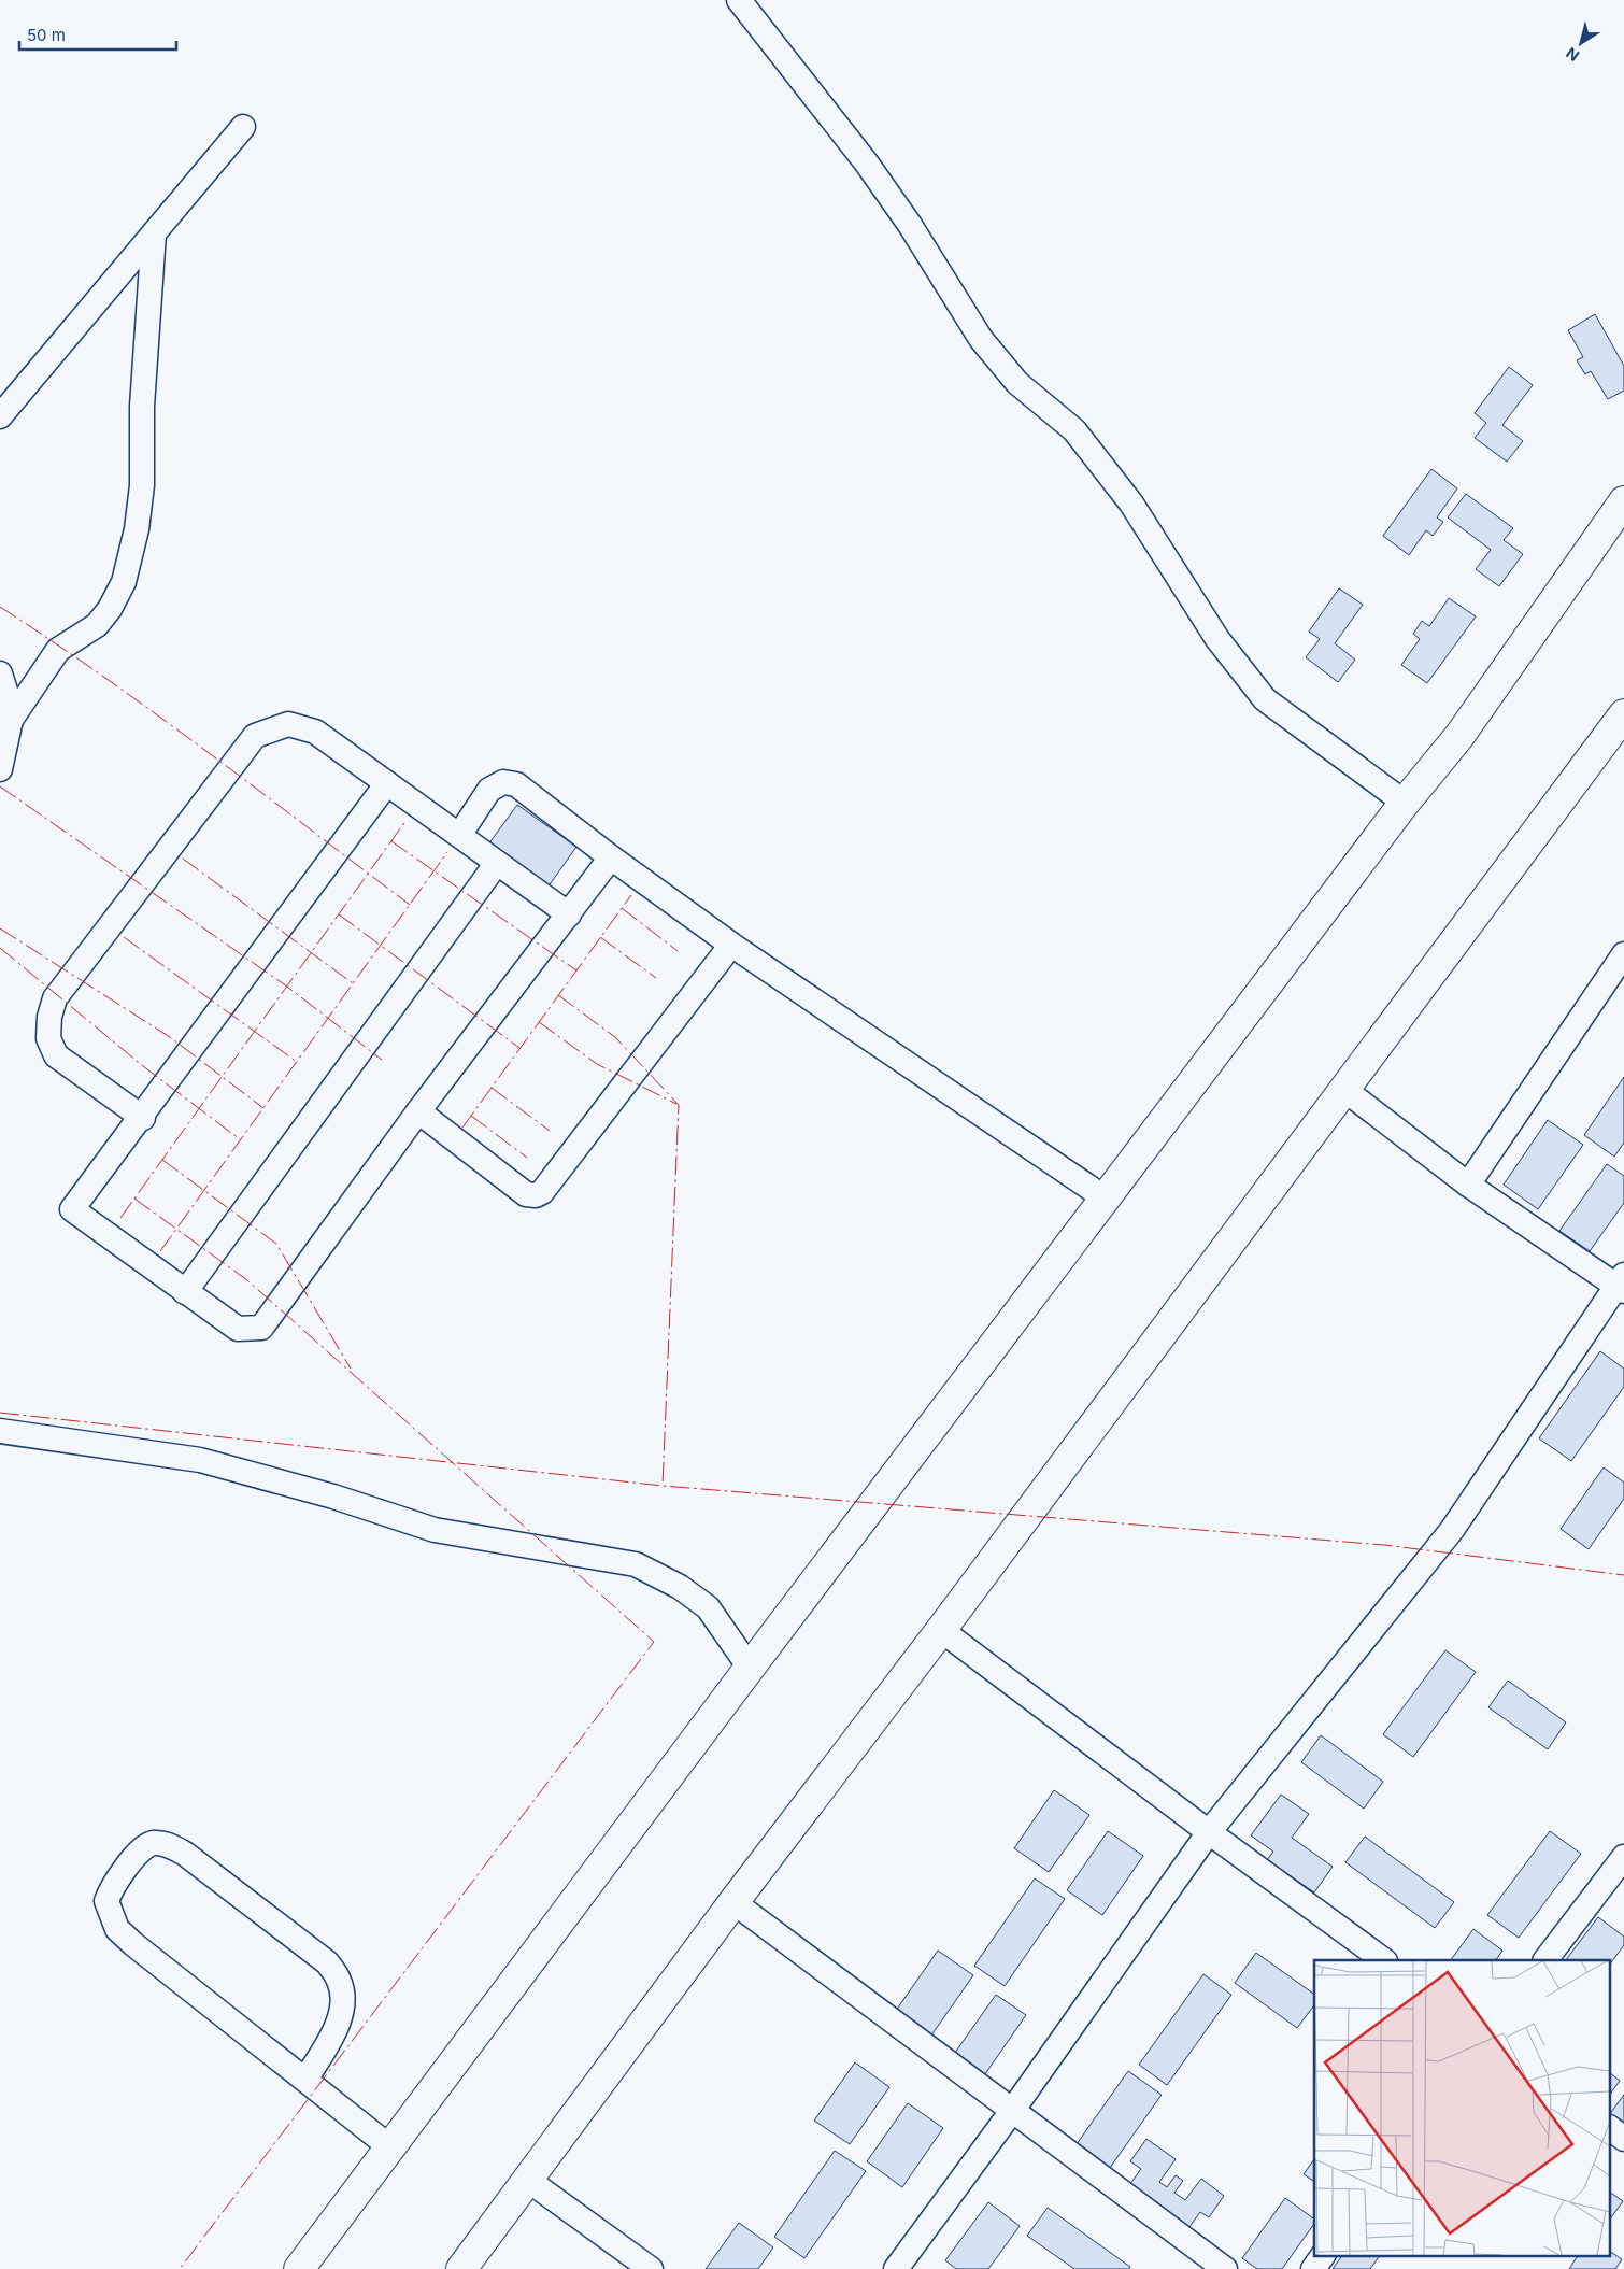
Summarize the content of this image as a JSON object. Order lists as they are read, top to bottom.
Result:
{
  "scale_bar": "50 m",
  "north": "bottom left"
}
